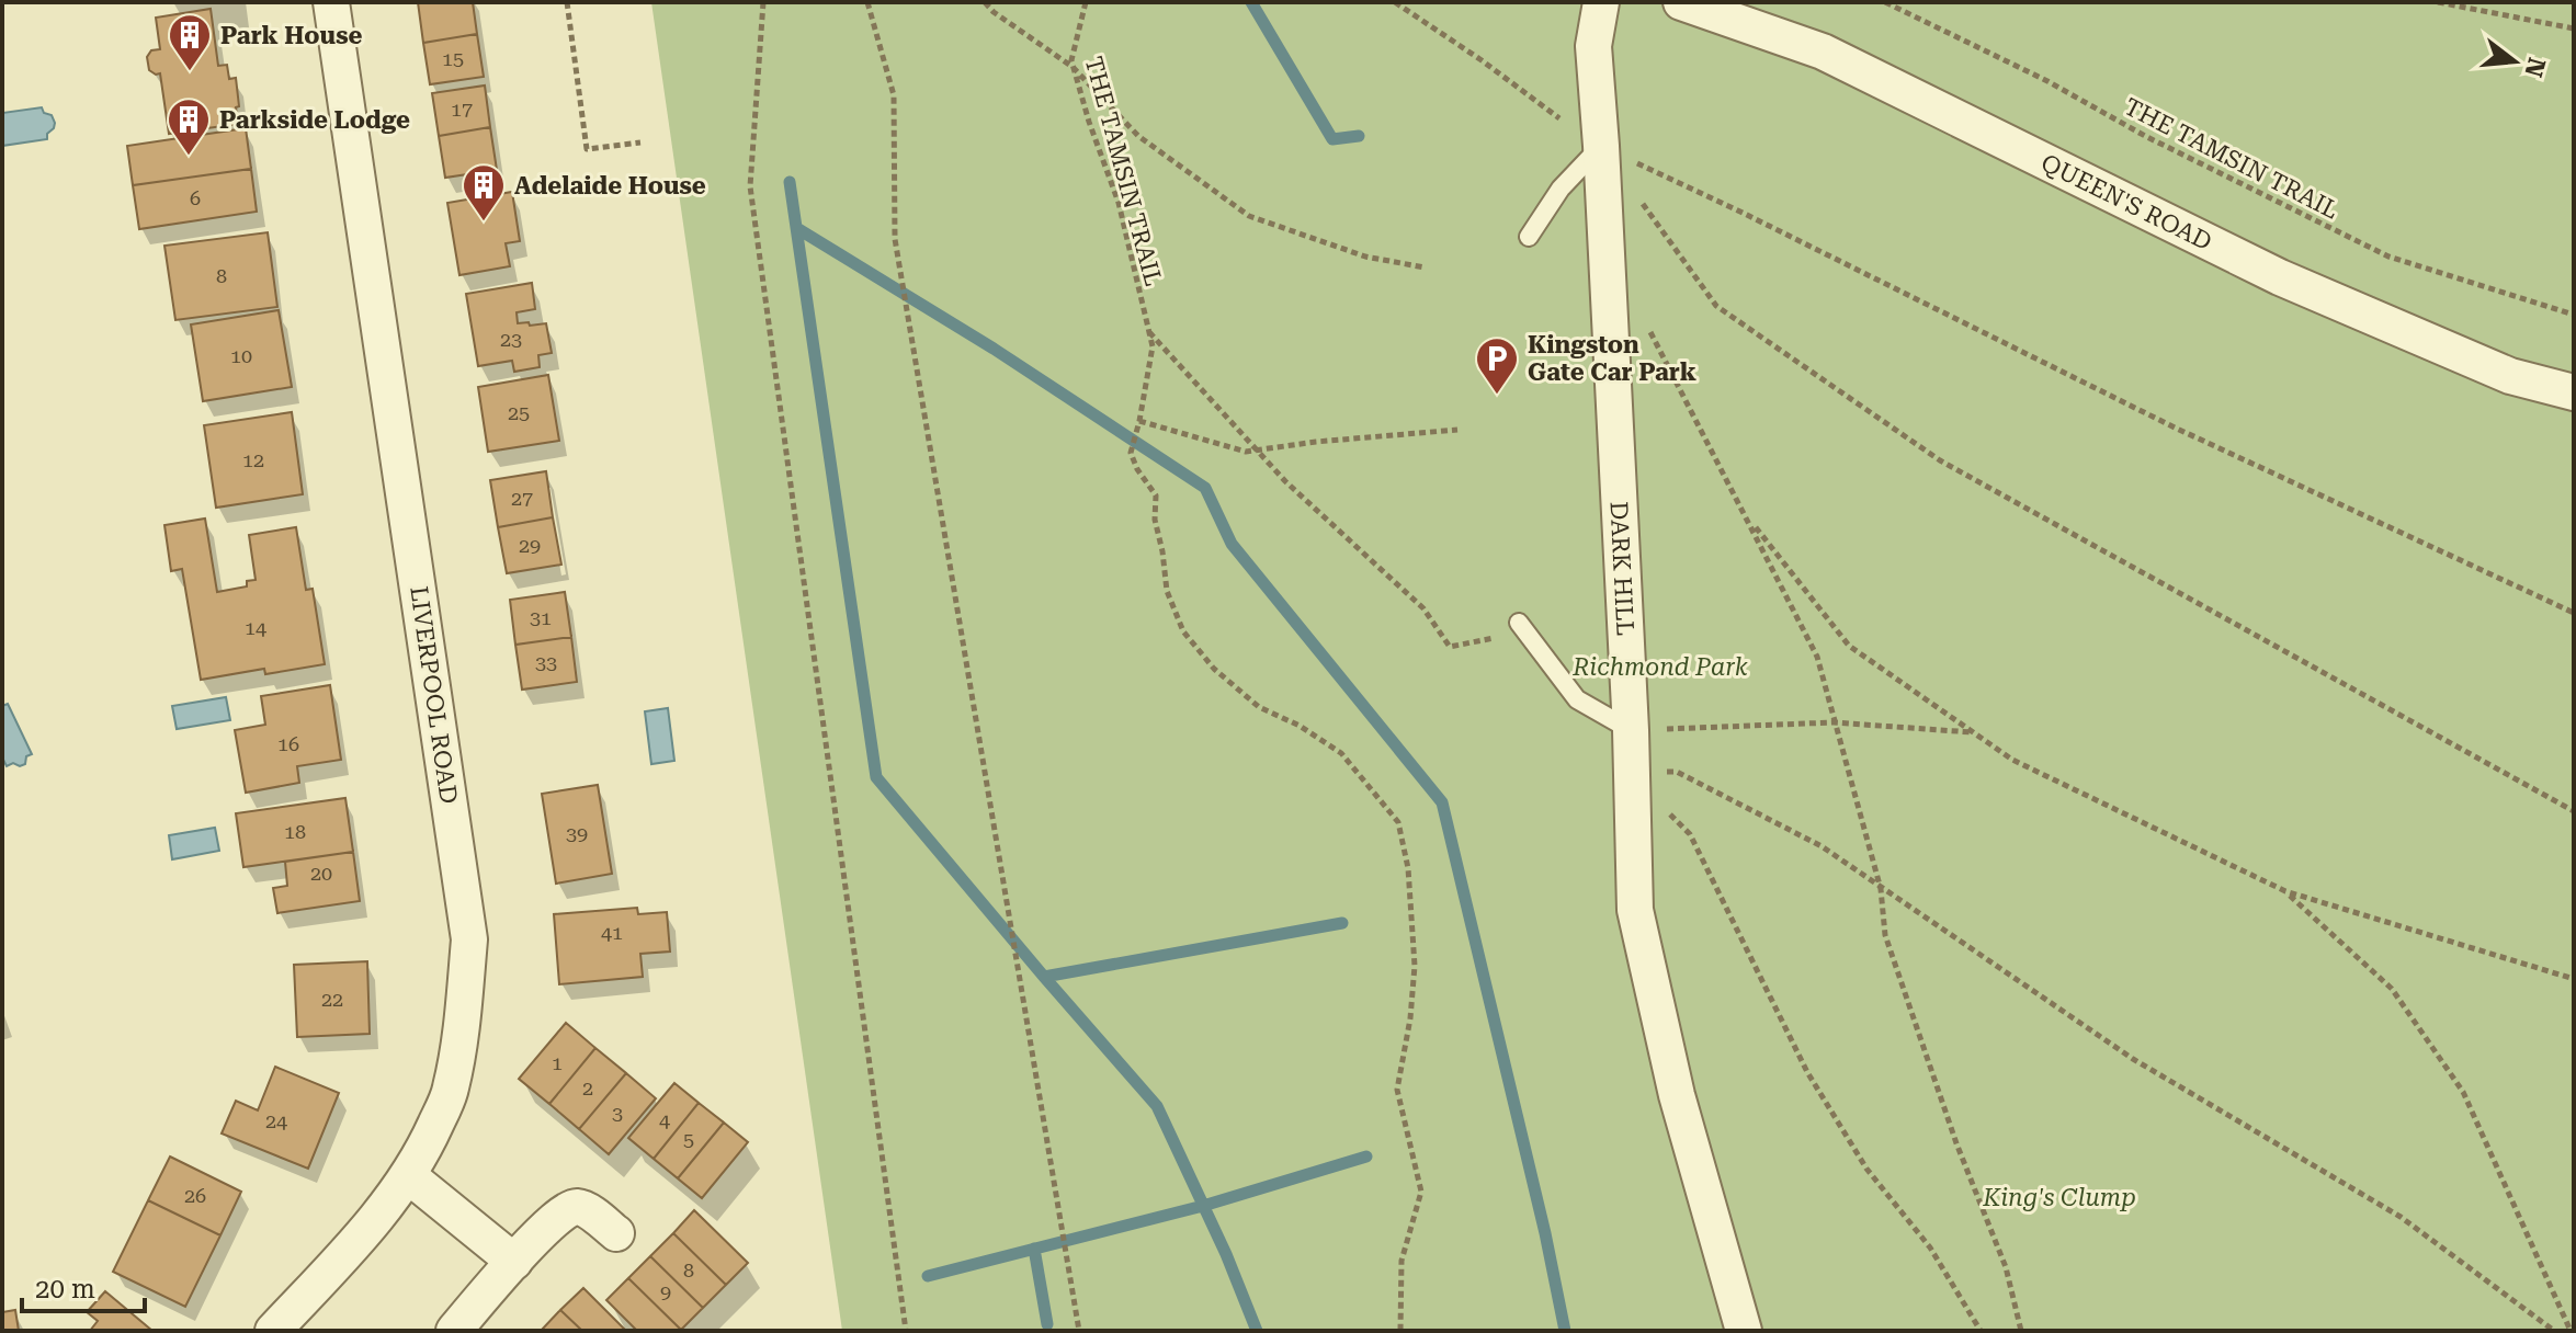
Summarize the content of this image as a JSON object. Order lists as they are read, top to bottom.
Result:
{
  "streets": {
    "street": ["QUEEN'S ROAD", "DARK HILL", "LIVERPOOL ROAD"],
    "path": ["THE TAMSIN TRAIL"]
  },
  "parks": ["Richmond Park", "King's Clump"],
  "places": {
    "building": ["Park House", "Parkside Lodge", "Adelaide House"],
    "parking": ["Kingston Gate Car Park"]
  },
  "house_numbers": [
    "15",
    "17",
    "6",
    "8",
    "23",
    "10",
    "25",
    "12",
    "27",
    "29",
    "31",
    "14",
    "33",
    "16",
    "18",
    "39",
    "20",
    "41",
    "22",
    "1",
    "2",
    "3",
    "4",
    "24",
    "5",
    "26",
    "8",
    "9"
  ],
  "scale_bar": "20 m",
  "north": "right"
}
